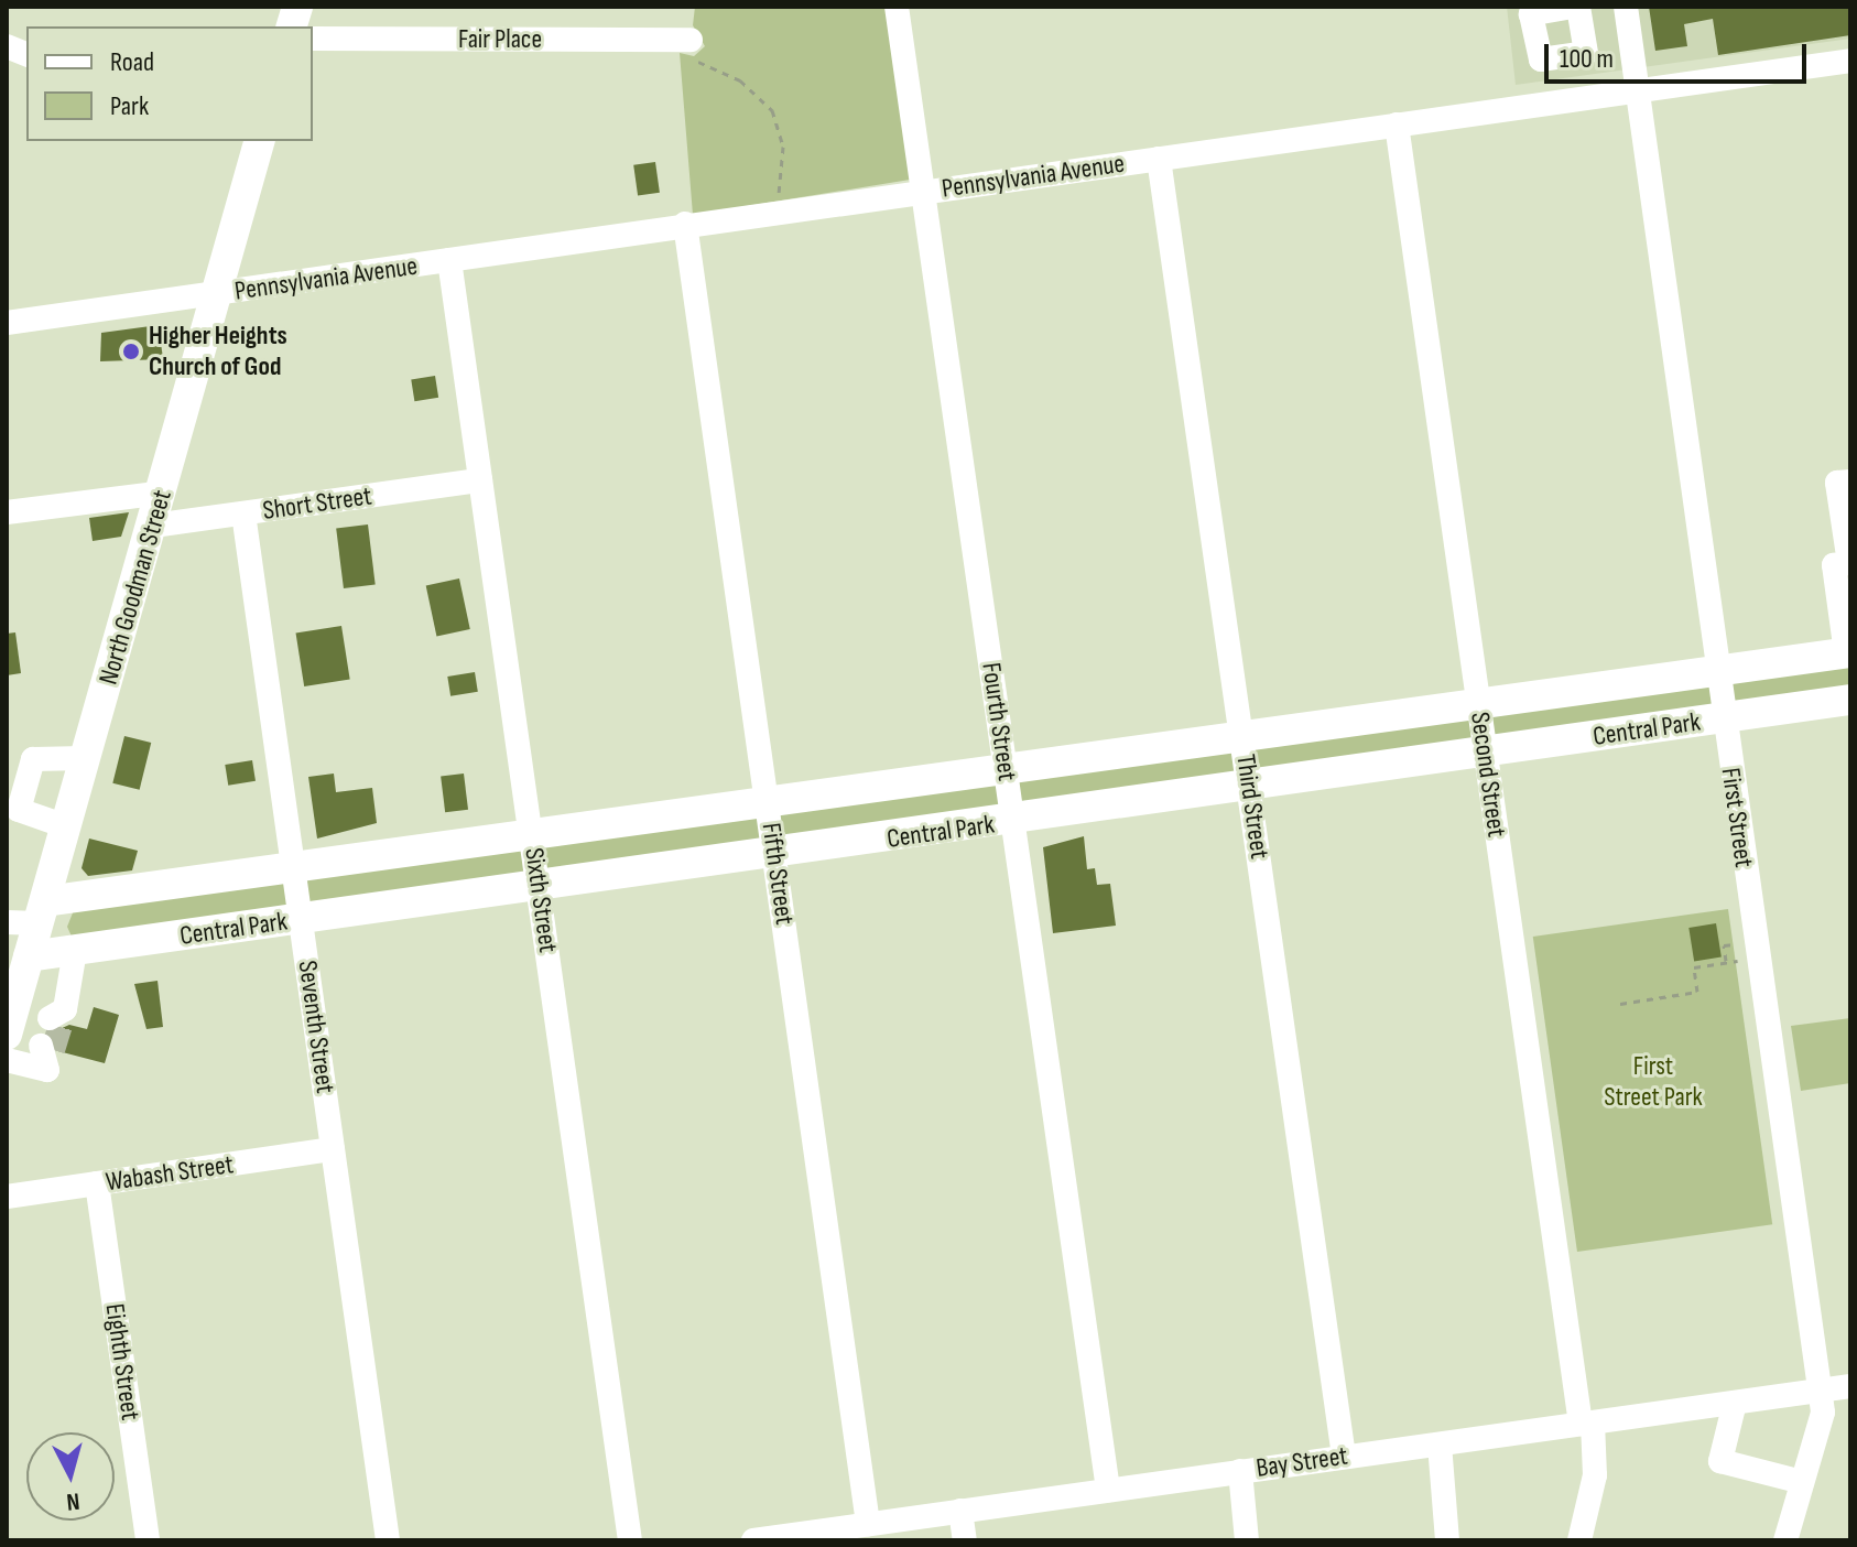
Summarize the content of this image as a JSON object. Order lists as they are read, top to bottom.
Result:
{
  "streets": {
    "main road": ["North Goodman Street", "Central Park"],
    "street": [
      "Fair Place",
      "Pennsylvania Avenue",
      "Short Street",
      "Fourth Street",
      "Second Street",
      "Third Street",
      "First Street",
      "Fifth Street",
      "Sixth Street",
      "Seventh Street",
      "Wabash Street",
      "Eighth Street",
      "Bay Street"
    ]
  },
  "crossings": [
    ["Pennsylvania Avenue", "North Goodman Street"],
    ["Pennsylvania Avenue", "Fourth Street"],
    ["Pennsylvania Avenue", "Second Street"],
    ["Pennsylvania Avenue", "Third Street"],
    ["Pennsylvania Avenue", "First Street"],
    ["Pennsylvania Avenue", "Fifth Street"],
    ["Pennsylvania Avenue", "Sixth Street"],
    ["Short Street", "North Goodman Street"],
    ["Short Street", "Sixth Street"],
    ["Short Street", "Seventh Street"],
    ["North Goodman Street", "Central Park"],
    ["Fourth Street", "Central Park"],
    ["Fourth Street", "Bay Street"],
    ["Central Park", "Second Street"],
    ["Central Park", "Third Street"],
    ["Central Park", "First Street"],
    ["Central Park", "Fifth Street"],
    ["Central Park", "Sixth Street"],
    ["Central Park", "Seventh Street"],
    ["Second Street", "Bay Street"],
    ["Third Street", "Bay Street"],
    ["First Street", "Bay Street"],
    ["Fifth Street", "Bay Street"],
    ["Seventh Street", "Wabash Street"],
    ["Wabash Street", "Eighth Street"]
  ],
  "parks": ["First Street Park"],
  "places": ["Higher Heights Church of God"],
  "legend": ["Road", "Park"],
  "scale_bar": "100 m",
  "north": "bottom"
}
